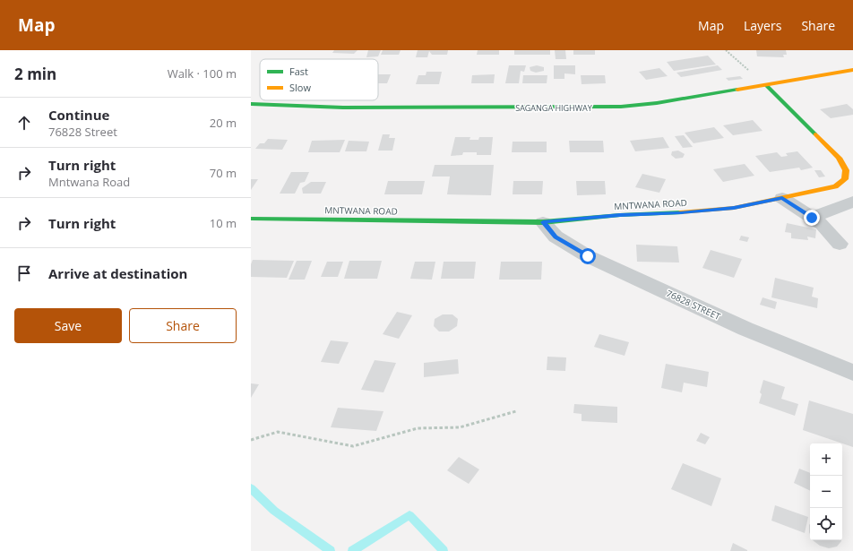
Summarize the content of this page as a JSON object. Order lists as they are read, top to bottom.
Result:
{
  "streets": {
    "street": ["SAGANGA HIGHWAY", "MNTWANA ROAD", "76828 STREET"]
  },
  "crossings": [
    ["SAGANGA HIGHWAY", "MNTWANA ROAD"],
    ["MNTWANA ROAD", "76828 STREET"]
  ],
  "legend": ["Fast", "Slow"],
  "page": {
    "header": "Map",
    "nav": ["Map", "Layers", "Share"],
    "heading": ["2 min", "Walk · 100 m"],
    "list": [
      ["Continue", "76828 Street", "20 m"],
      ["Turn right", "Mntwana Road", "70 m"],
      ["Turn right", "10 m"],
      "Arrive at destination"
    ],
    "buttons": ["Save", "Share"],
    "map_buttons": ["+", "−"]
  }
}
